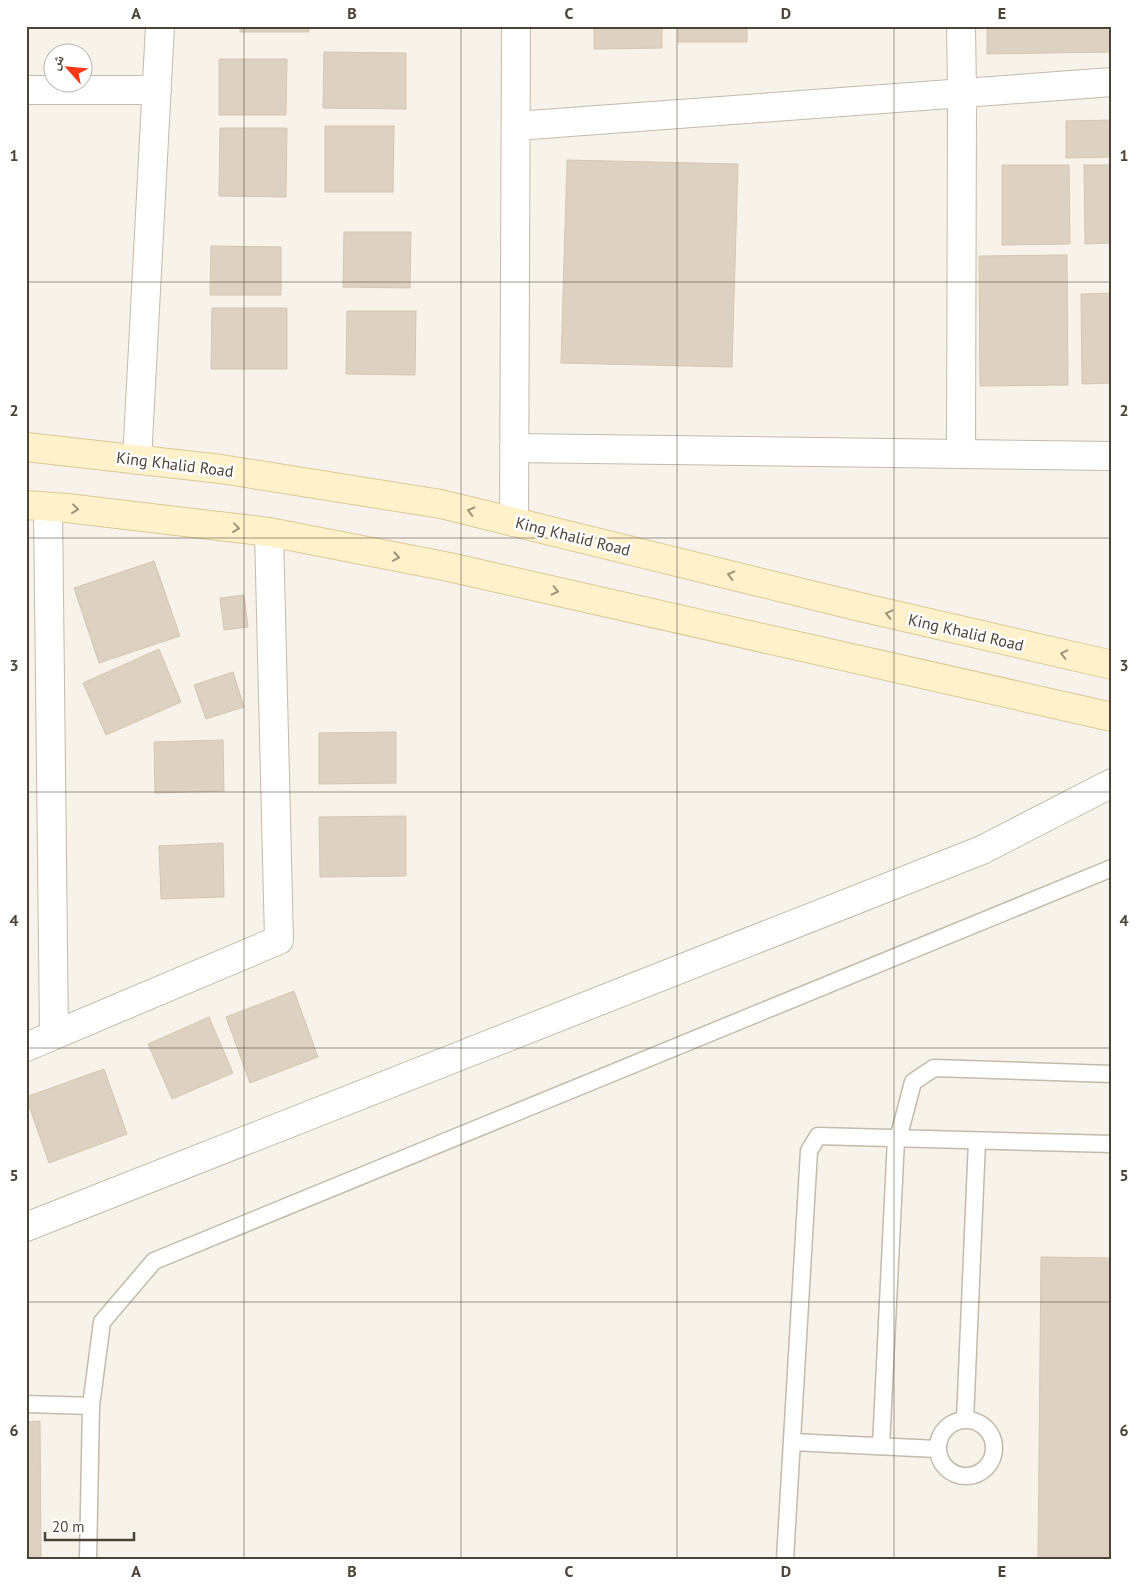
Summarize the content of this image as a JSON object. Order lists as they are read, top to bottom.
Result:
{
  "streets": {
    "main road": ["King Khalid Road"]
  },
  "scale_bar": "20 m",
  "north": "top left",
  "grid": {
    "columns": [
      "A",
      "B",
      "C",
      "D",
      "E"
    ],
    "rows": [
      "1",
      "2",
      "3",
      "4",
      "5",
      "6"
    ]
  }
}
